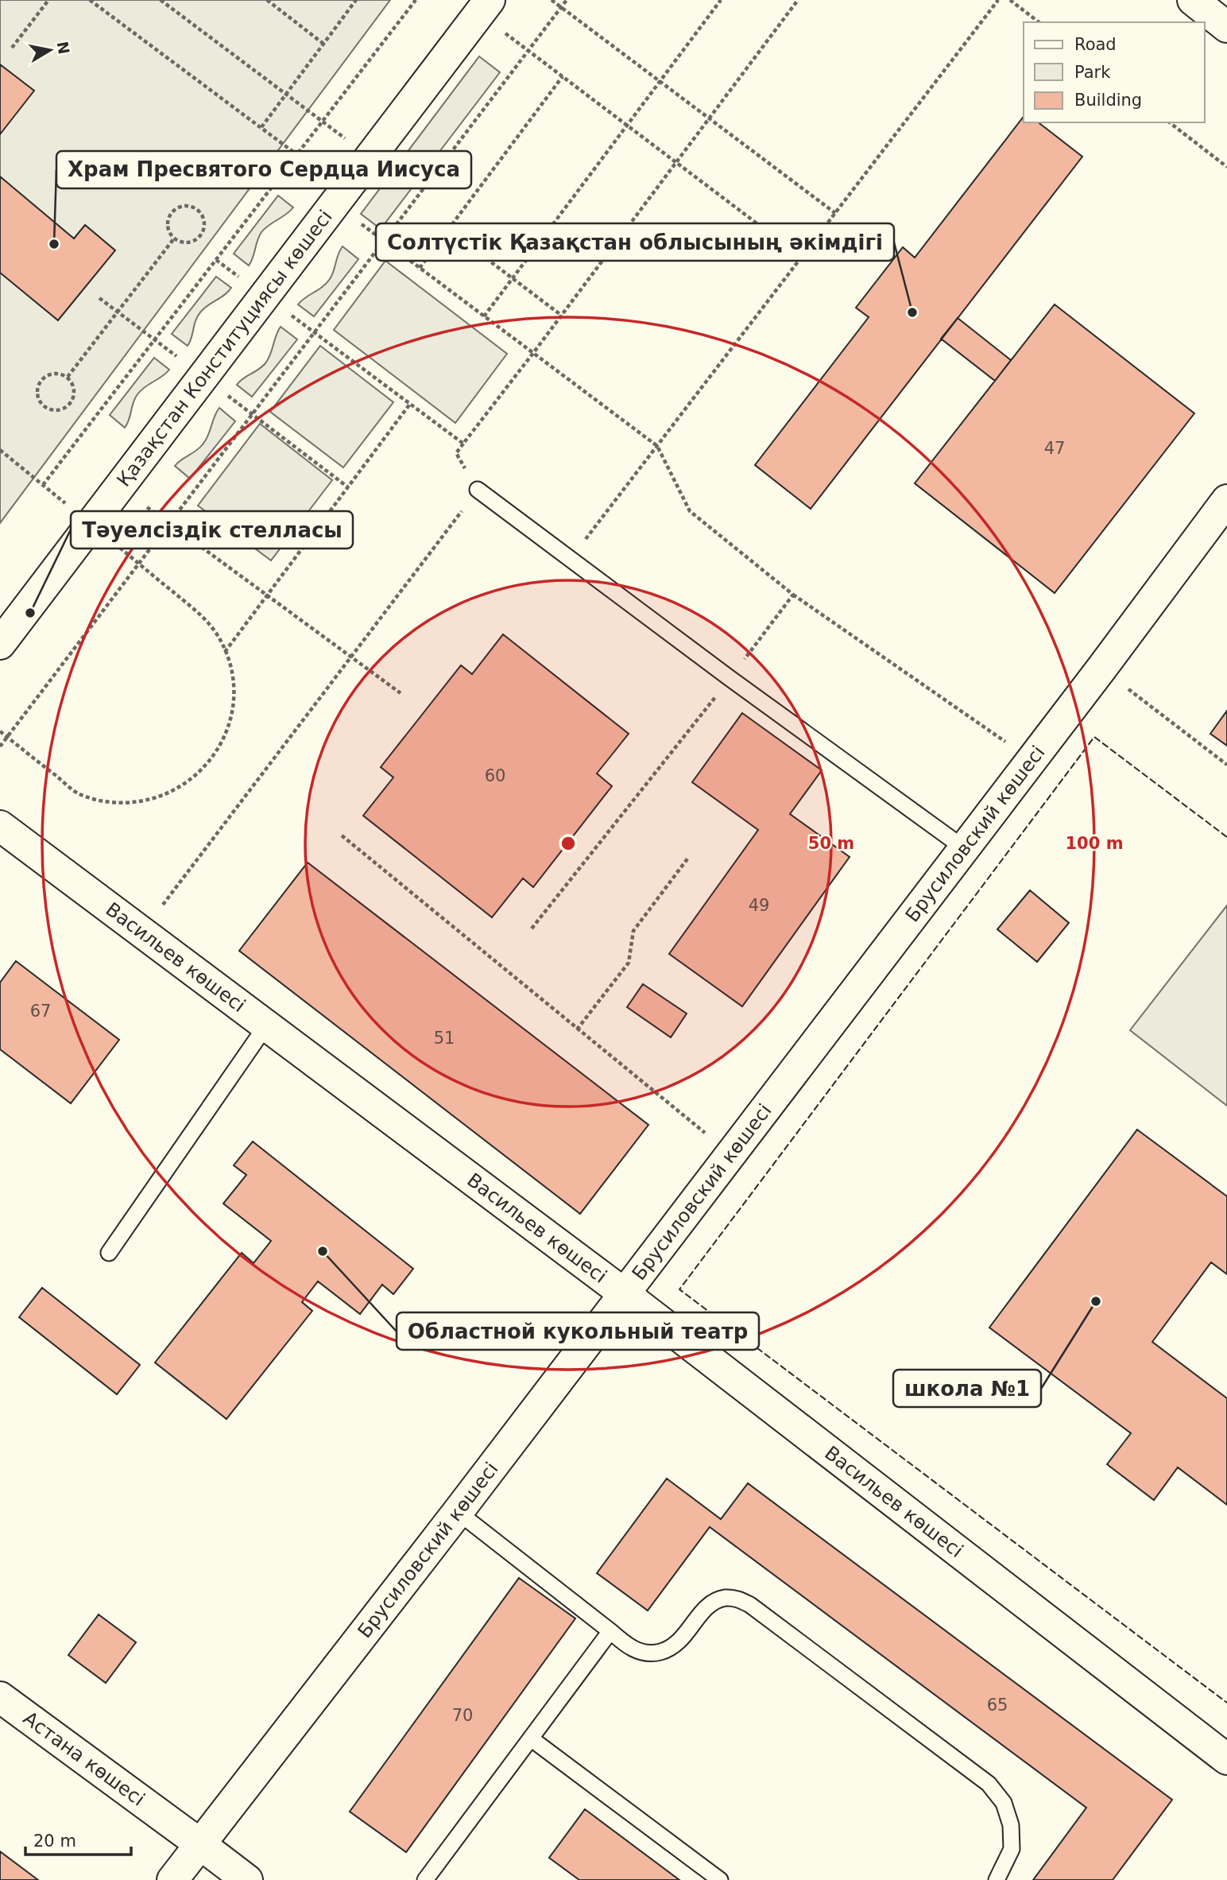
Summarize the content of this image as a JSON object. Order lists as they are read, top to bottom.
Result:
{
  "streets": {
    "street": [
      "Қазақстан Конституциясы көшесі",
      "Брусиловский көшесі",
      "Васильев көшесі",
      "Астана көшесі"
    ]
  },
  "crossings": [
    ["Брусиловский көшесі", "Васильев көшесі"],
    ["Брусиловский көшесі", "Астана көшесі"]
  ],
  "places": [
    "Храм Пресвятого Сердца Иисуса",
    "Солтүстік Қазақстан облысының әкімдігі",
    "Тәуелсіздік стелласы",
    "Областной кукольный театр",
    "школа №1"
  ],
  "house_numbers": [
    "47",
    "60",
    "49",
    "67",
    "51",
    "65",
    "70"
  ],
  "legend": ["Road", "Park", "Building"],
  "scale_bar": "20 m",
  "north": "right",
  "rings": ["50 m", "100 m"]
}
